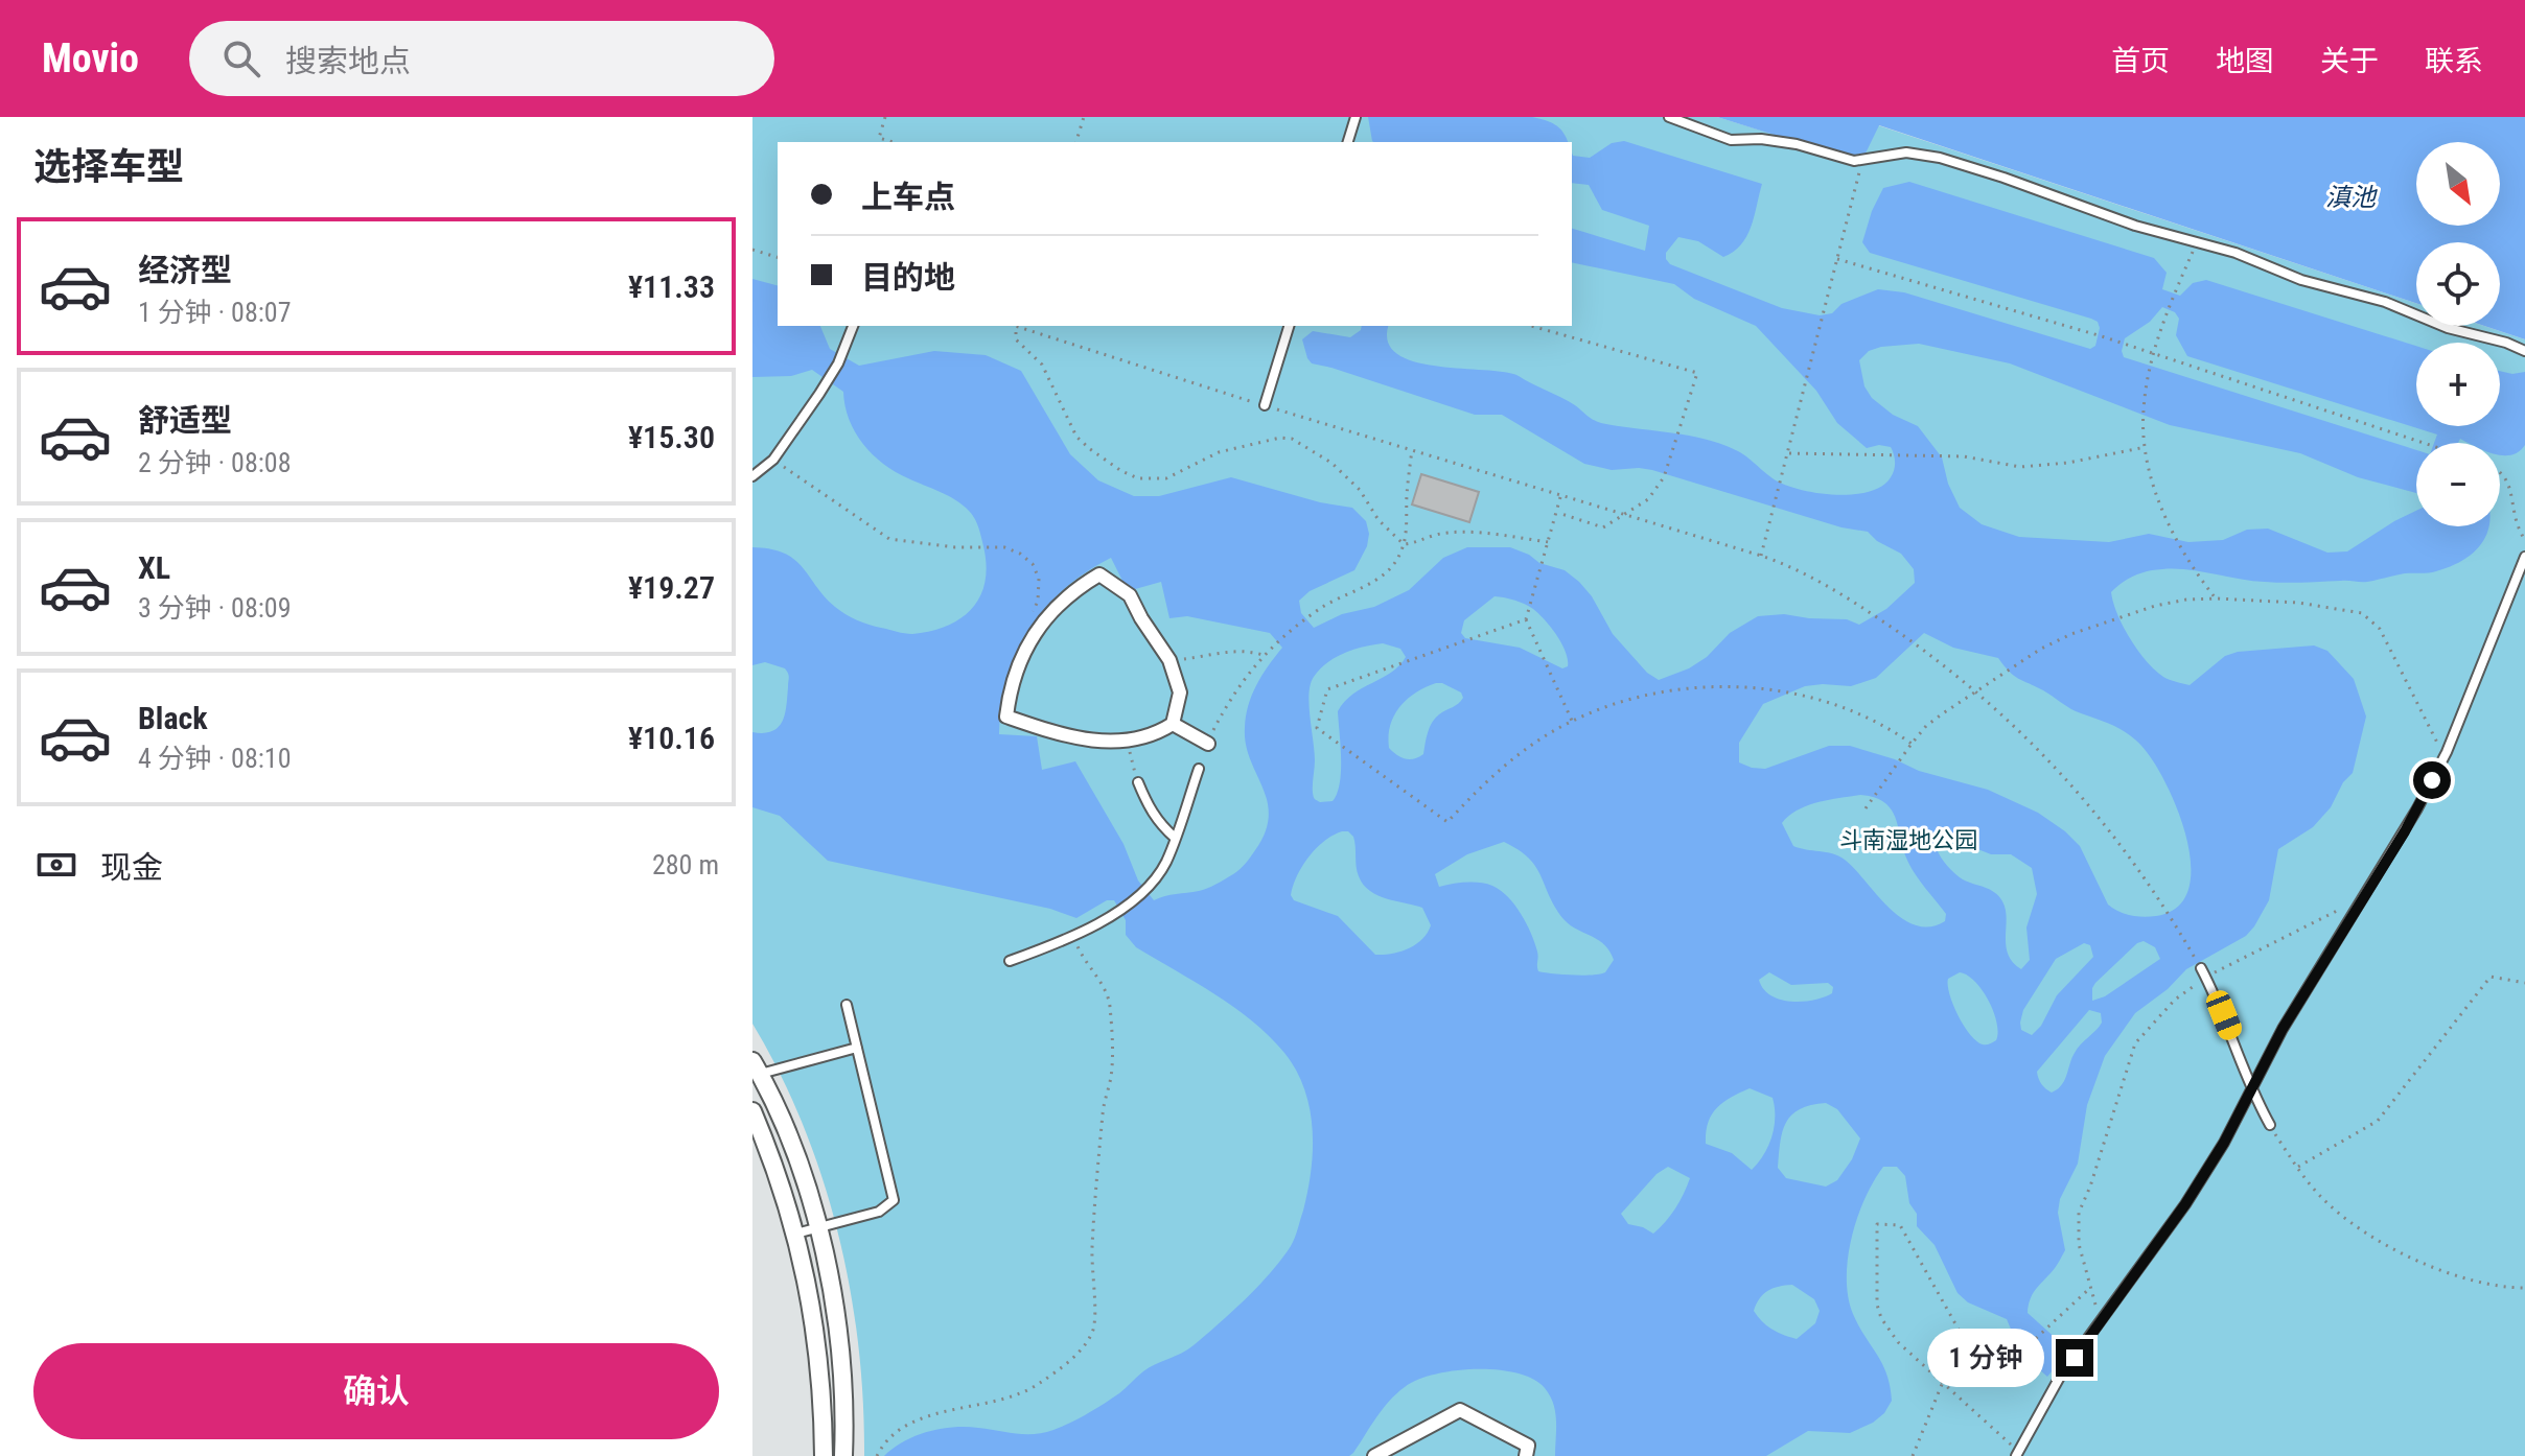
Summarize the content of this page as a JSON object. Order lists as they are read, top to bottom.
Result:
{
  "water": ["滇池"],
  "parks": ["斗南湿地公园"],
  "north": "bottom right",
  "page": {
    "header": "Movio",
    "search": "搜索地点",
    "nav": [
      "首页",
      "地图",
      "关于",
      "联系"
    ],
    "heading": "选择车型",
    "map_buttons": ["+", "−"],
    "banner": ["上车点", "目的地"],
    "list": [
      {
        "name": "经济型",
        "note": "1 分钟 · 08:07",
        "value": "¥11.33"
      },
      {
        "name": "舒适型",
        "note": "2 分钟 · 08:08",
        "value": "¥15.30"
      },
      {
        "name": "XL",
        "note": "3 分钟 · 08:09",
        "value": "¥19.27"
      },
      {
        "name": "Black",
        "note": "4 分钟 · 08:10",
        "value": "¥10.16"
      }
    ],
    "pay": ["现金", "280 m"],
    "buttons": "确认",
    "bubble": "1 分钟"
  }
}
